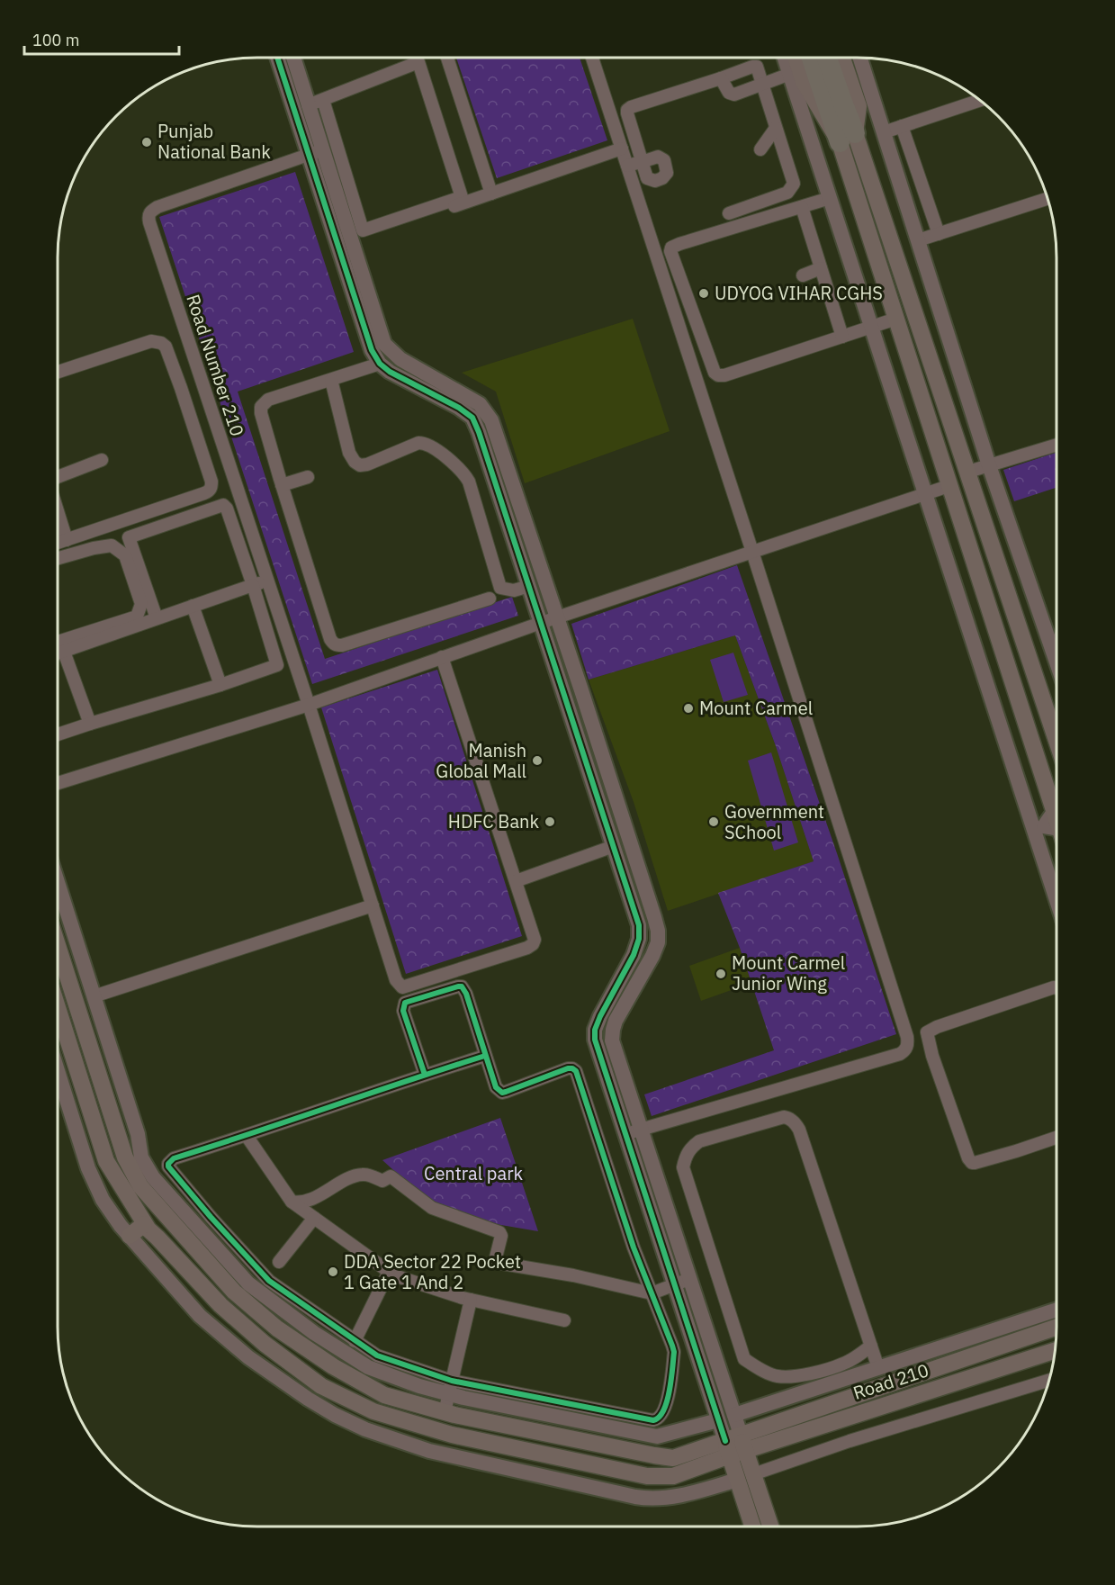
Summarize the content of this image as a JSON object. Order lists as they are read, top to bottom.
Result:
{
  "streets": {
    "main road": ["Road 210"],
    "street": ["Road Number 210"]
  },
  "parks": ["Central park"],
  "places": [
    "Punjab National Bank",
    "UDYOG VIHAR CGHS",
    "Mount Carmel",
    "Manish Global Mall",
    "HDFC Bank",
    "Government SChool",
    "Mount Carmel Junior Wing",
    "DDA Sector 22 Pocket 1 Gate 1 And 2"
  ],
  "scale_bar": "100 m"
}
